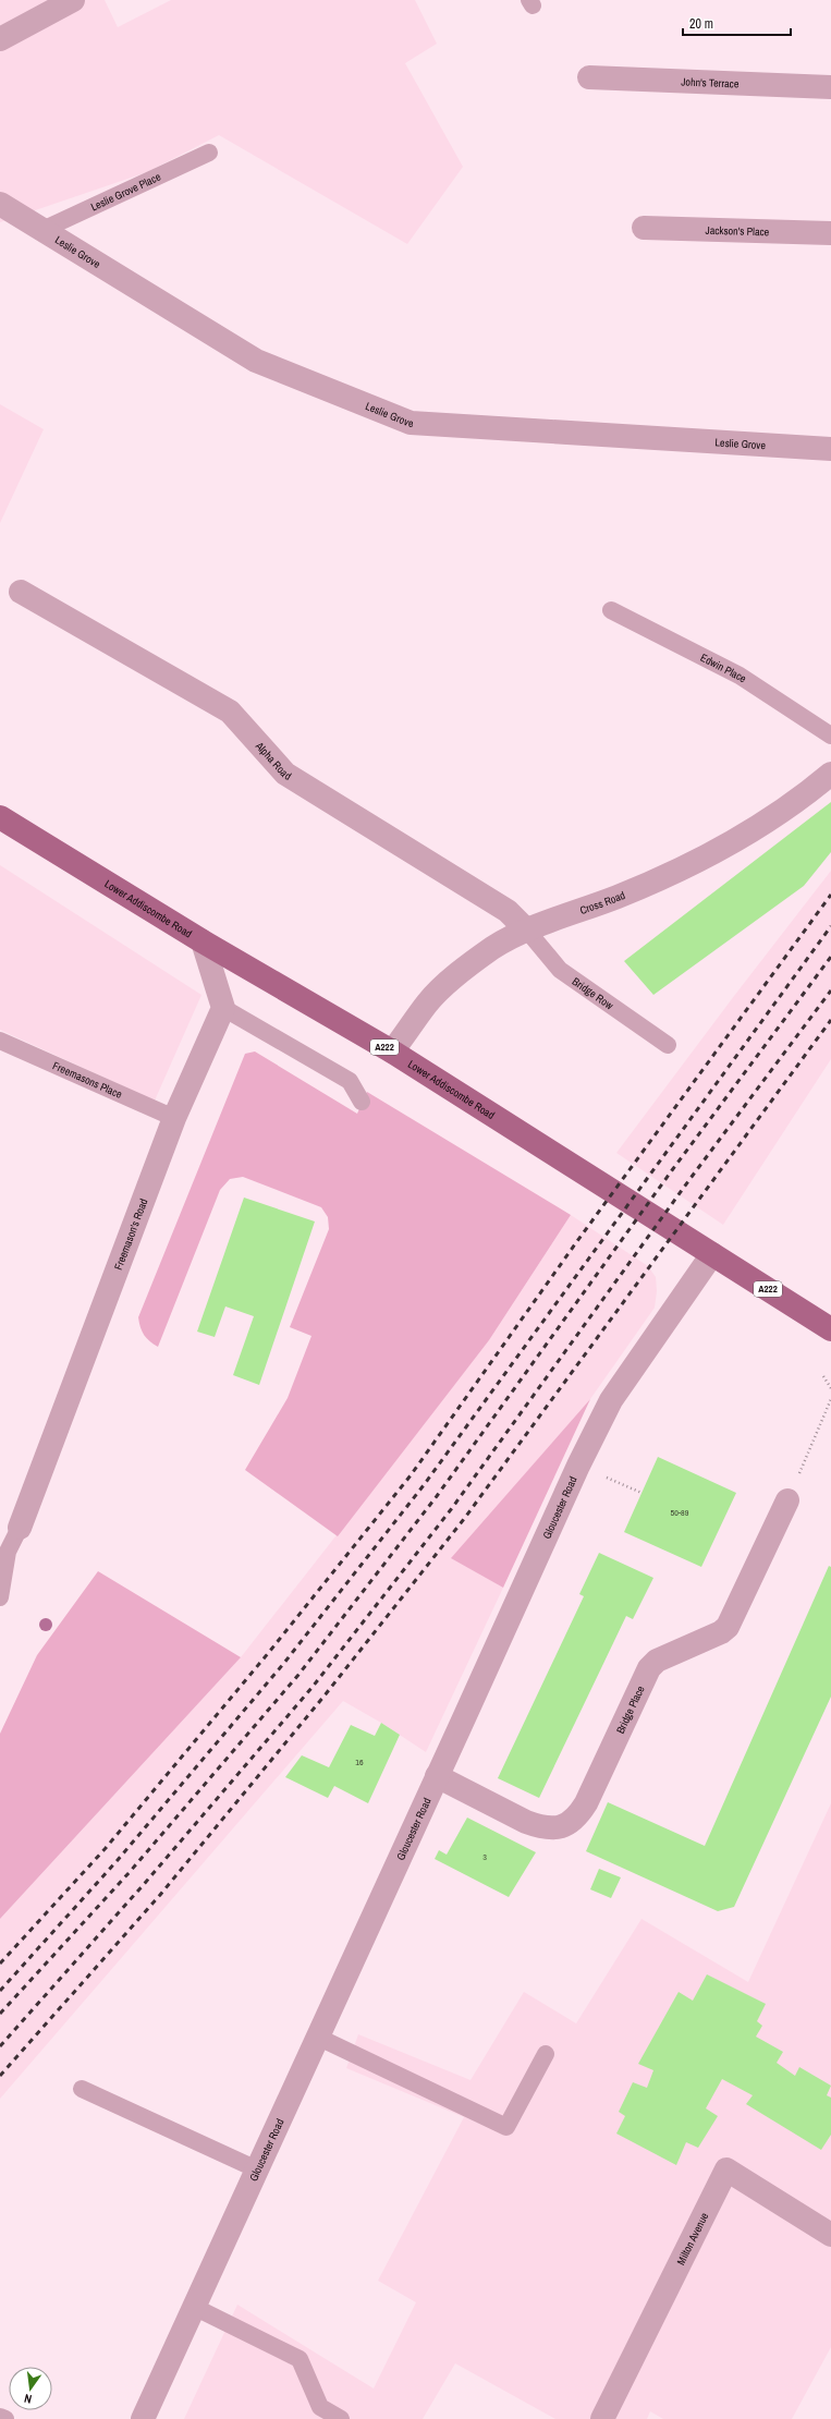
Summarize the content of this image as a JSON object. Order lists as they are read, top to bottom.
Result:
{
  "streets": {
    "main road": ["Lower Addiscombe Road", "A222"],
    "street": [
      "John's Terrace",
      "Jackson's Place",
      "Leslie Grove",
      "Alpha Road",
      "Cross Road",
      "Freemason's Road",
      "Gloucester Road",
      "Bridge Place",
      "Milton Avenue"
    ],
    "lane": [
      "Leslie Grove Place",
      "Edwin Place",
      "Bridge Row",
      "Freemasons Place"
    ]
  },
  "crossings": [
    ["Leslie Grove Place", "Leslie Grove"],
    ["Alpha Road", "Cross Road"],
    ["Alpha Road", "Bridge Row"],
    ["Cross Road", "Lower Addiscombe Road"],
    ["Cross Road", "Bridge Row"],
    ["Lower Addiscombe Road", "Gloucester Road"],
    ["Freemasons Place", "Freemason's Road"],
    ["Gloucester Road", "Bridge Place"]
  ],
  "house_numbers": ["50-89", "16", "3"],
  "scale_bar": "20 m",
  "north": "bottom"
}
